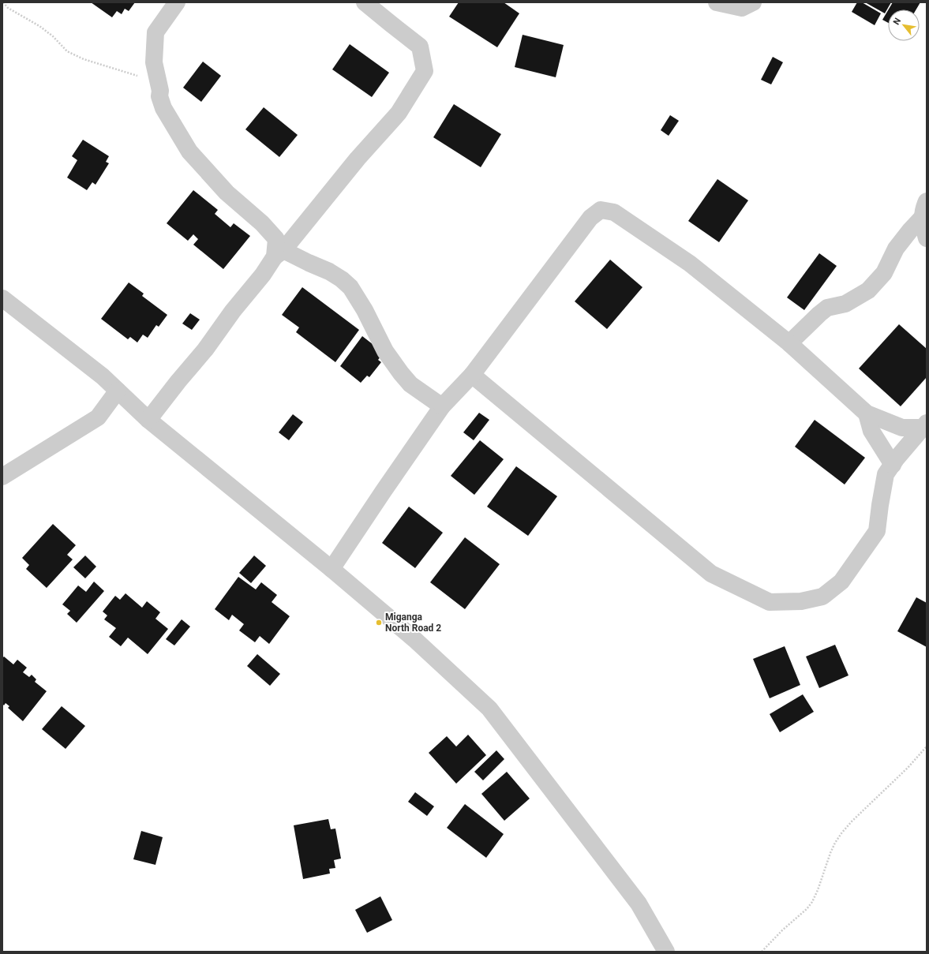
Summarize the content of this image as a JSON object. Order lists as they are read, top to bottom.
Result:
{
  "places": ["Miganga North Road 2"],
  "north": "top left"
}
